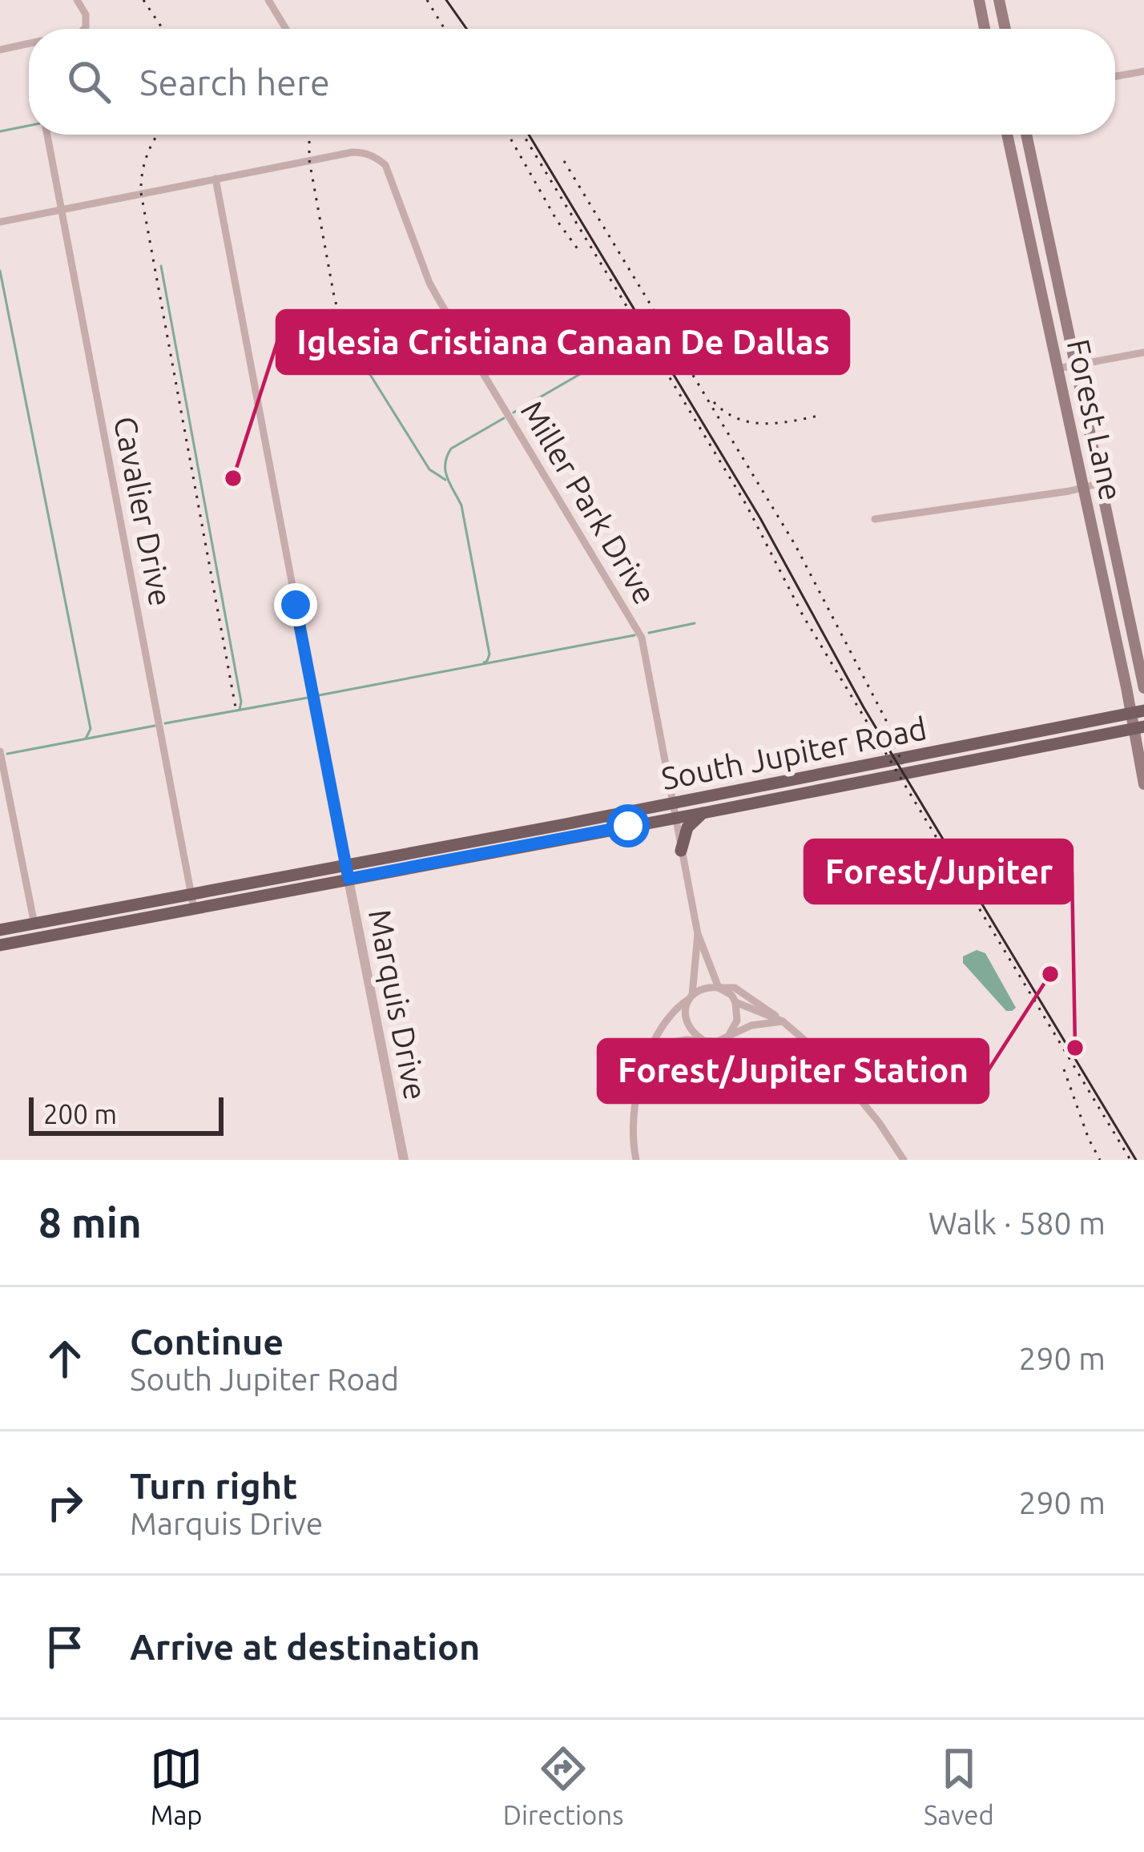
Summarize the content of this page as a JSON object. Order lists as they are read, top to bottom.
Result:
{
  "streets": {
    "main road": ["Forest Lane", "South Jupiter Road"],
    "street": ["Miller Park Drive", "Cavalier Drive", "Marquis Drive"]
  },
  "crossings": [
    ["Forest Lane", "South Jupiter Road"],
    ["Miller Park Drive", "Cavalier Drive"],
    ["Miller Park Drive", "South Jupiter Road"],
    ["Miller Park Drive", "Marquis Drive"],
    ["Cavalier Drive", "South Jupiter Road"],
    ["South Jupiter Road", "Marquis Drive"]
  ],
  "places": ["Iglesia Cristiana Canaan De Dallas", "Forest/Jupiter Station", "Forest/Jupiter"],
  "scale_bar": "200 m",
  "page": {
    "search": "Search here",
    "scale": "200 m",
    "heading": ["8 min", "Walk · 580 m"],
    "list": [
      ["Continue", "South Jupiter Road", "290 m"],
      ["Turn right", "Marquis Drive", "290 m"],
      "Arrive at destination"
    ],
    "nav": ["Map", "Directions", "Saved"]
  }
}
